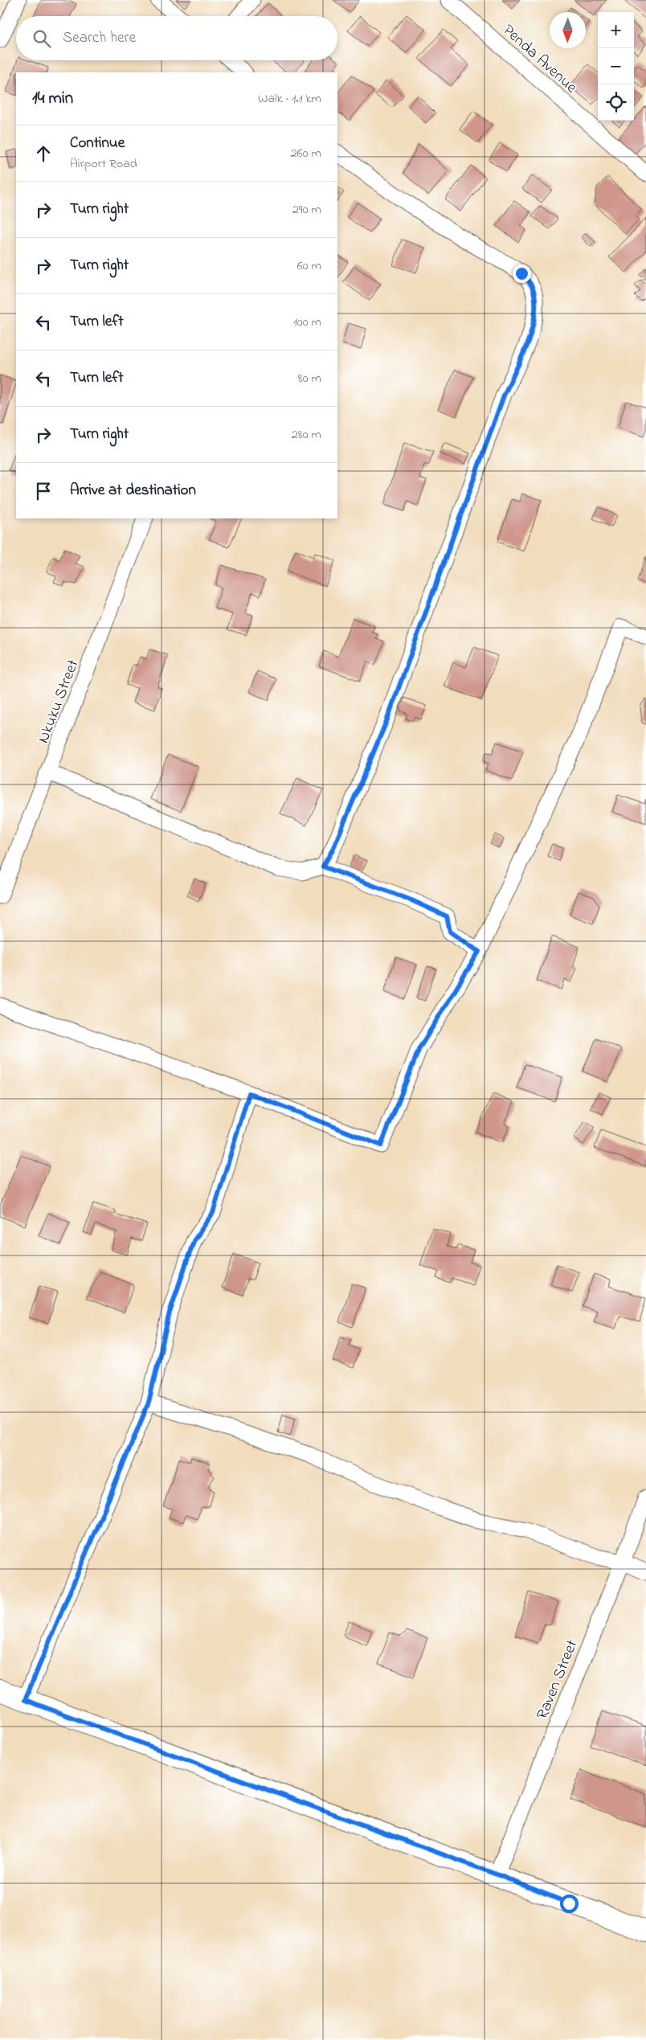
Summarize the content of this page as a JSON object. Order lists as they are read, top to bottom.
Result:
{
  "streets": {
    "street": ["Penda Avenue", "Nkuku Street", "Raven Street"]
  },
  "north": "bottom",
  "page": {
    "map_buttons": ["+", "−"],
    "search": "Search here",
    "heading": ["14 min", "Walk · 1.1 km"],
    "list": [
      ["Continue", "Airport Road", "260 m"],
      ["Turn right", "290 m"],
      ["Turn right", "60 m"],
      ["Turn left", "100 m"],
      ["Turn left", "80 m"],
      ["Turn right", "280 m"],
      "Arrive at destination"
    ]
  }
}
